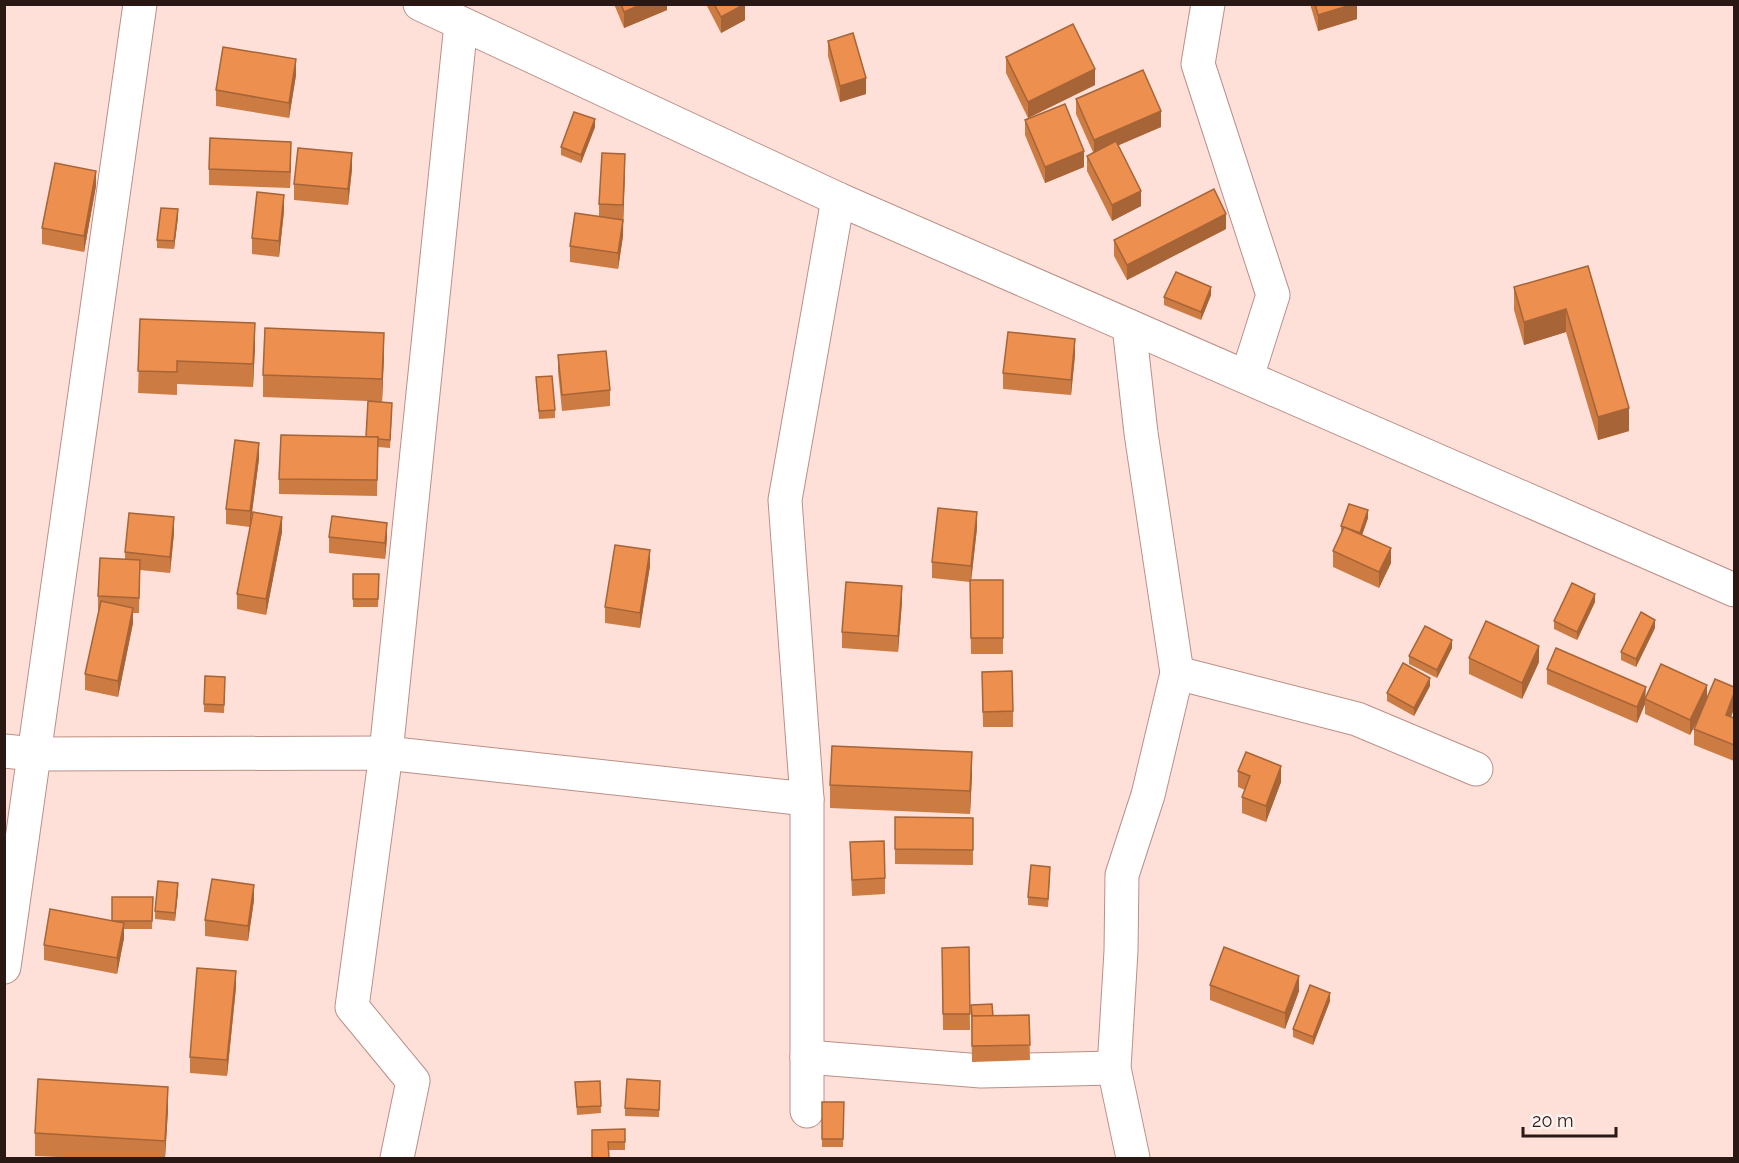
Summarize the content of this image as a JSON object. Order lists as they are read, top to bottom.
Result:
{
  "scale_bar": "20 m"
}
